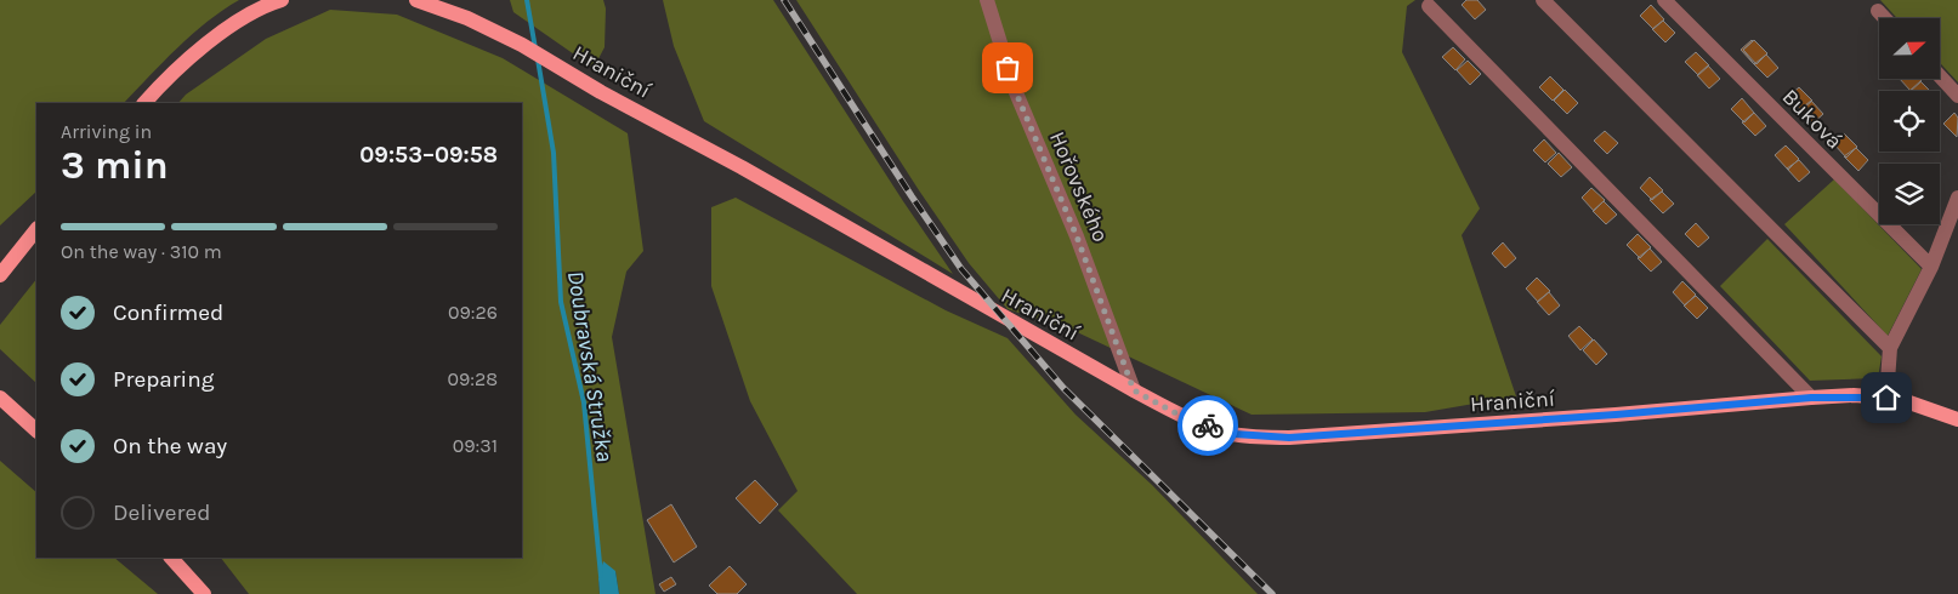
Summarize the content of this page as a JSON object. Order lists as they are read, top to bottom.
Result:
{
  "streets": {
    "main road": ["Hraniční"],
    "street": ["Buková", "Hořovského"]
  },
  "crossings": [
    ["Hraniční", "Hořovského"]
  ],
  "water": ["Doubravská Stružka"],
  "north": "right",
  "page": {
    "heading": ["3 min", "Arriving in", "09:53–09:58"],
    "bar": "On the way · 310 m",
    "list": [
      ["Confirmed", "09:26"],
      ["Preparing", "09:28"],
      ["On the way", "09:31"],
      "Delivered"
    ]
  }
}
